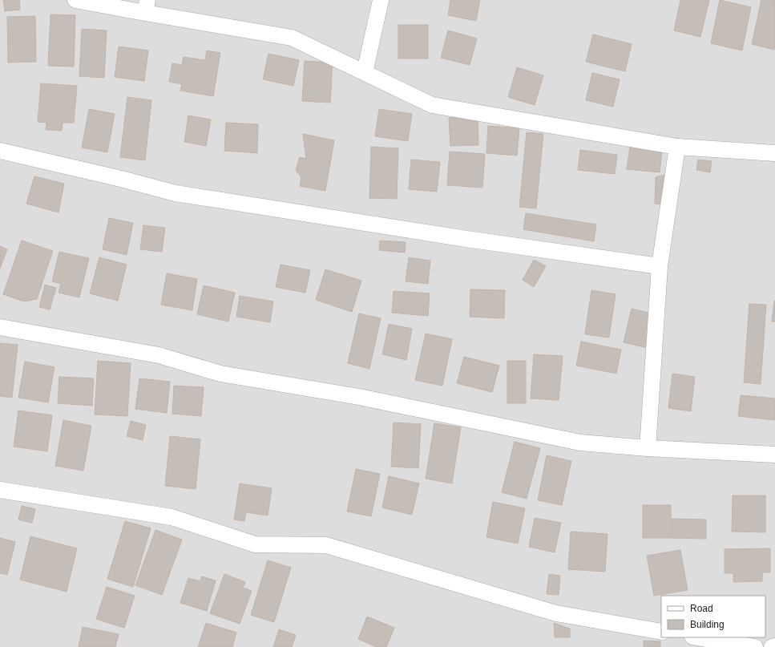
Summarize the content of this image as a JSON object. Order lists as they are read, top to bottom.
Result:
{
  "legend": ["Road", "Building"]
}
